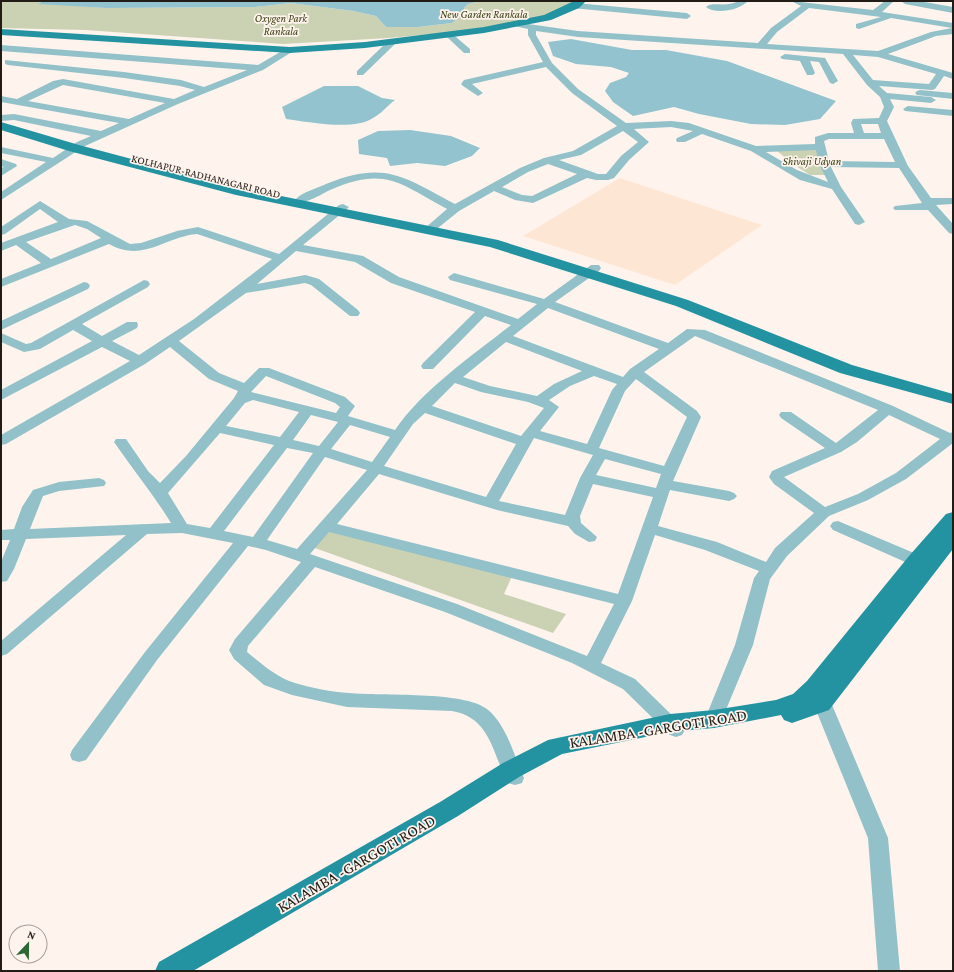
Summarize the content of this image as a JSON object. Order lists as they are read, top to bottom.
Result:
{
  "streets": {
    "main road": ["KOLHAPUR-RADHANAGARI ROAD", "KALAMBA -GARGOTI ROAD"]
  },
  "parks": ["New Garden Rankala", "Oxygen Park Rankala", "Shivaji Udyan"],
  "north": "top"
}
